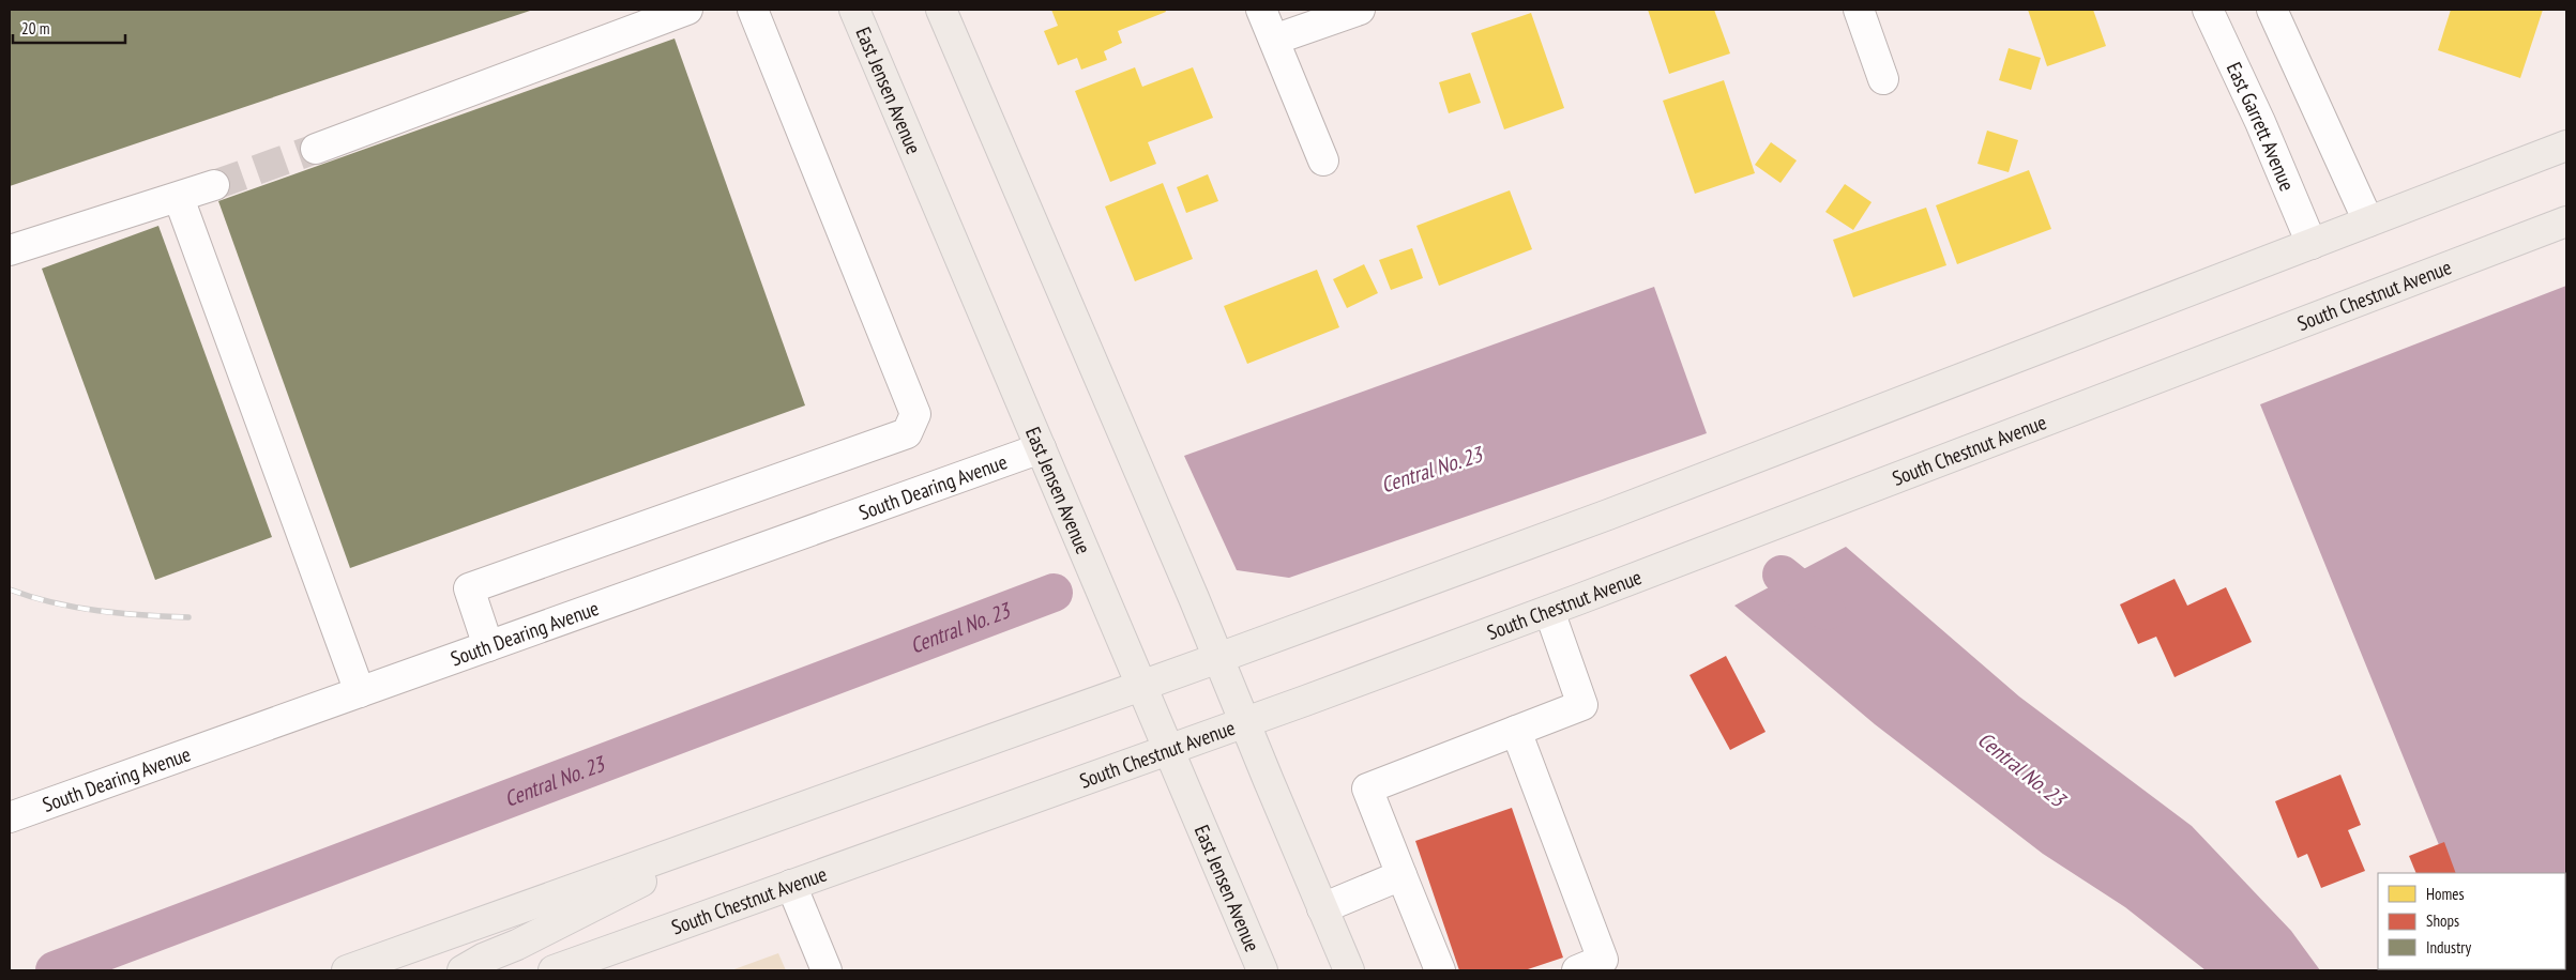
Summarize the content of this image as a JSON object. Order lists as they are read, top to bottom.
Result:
{
  "streets": {
    "main road": ["East Jensen Avenue", "South Chestnut Avenue"],
    "street": ["East Garrett Avenue", "South Dearing Avenue"]
  },
  "crossings": [
    ["East Jensen Avenue", "South Chestnut Avenue"],
    ["East Jensen Avenue", "South Dearing Avenue"]
  ],
  "water": ["Central No. 23"],
  "legend": ["Homes", "Shops", "Industry"],
  "scale_bar": "20 m"
}
